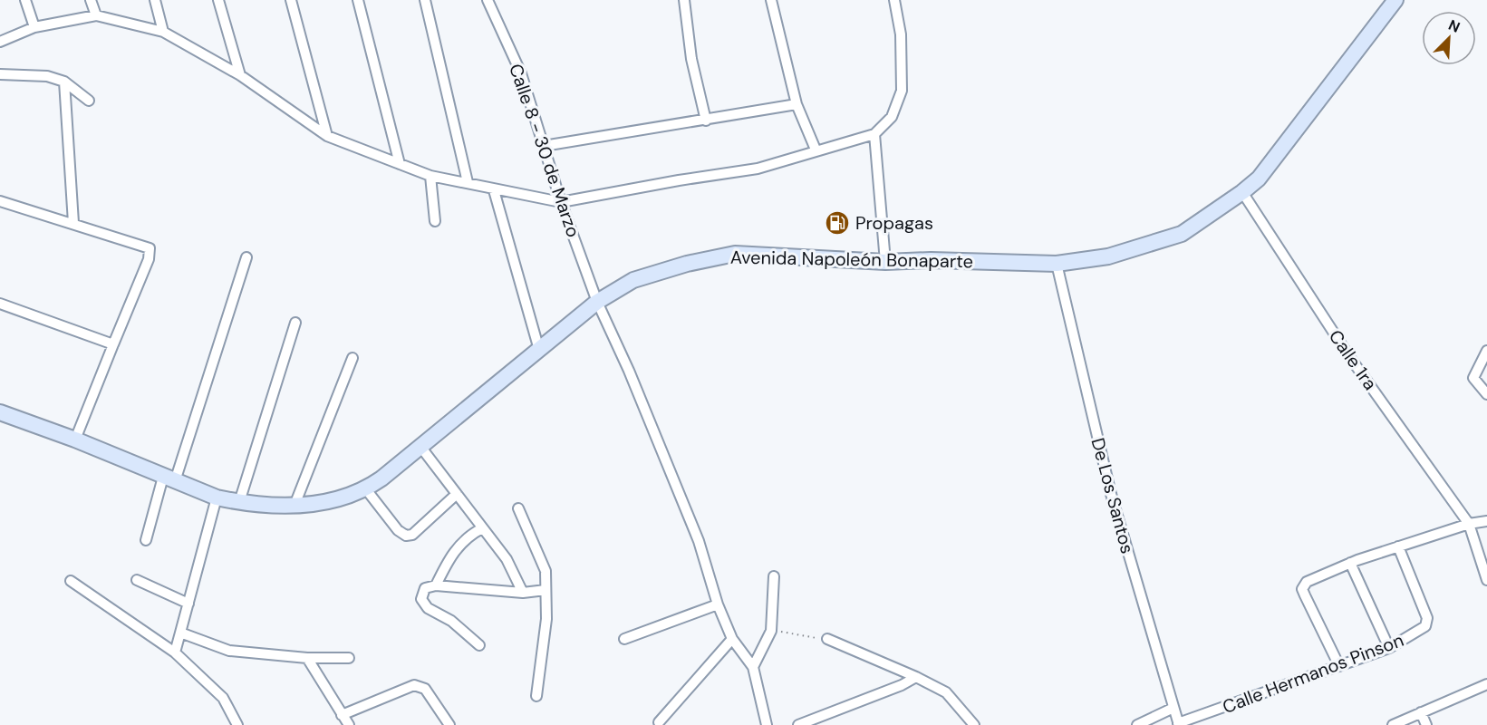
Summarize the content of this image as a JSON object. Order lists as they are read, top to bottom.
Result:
{
  "streets": {
    "main road": ["Avenida Napoleón Bonaparte"],
    "street": [
      "Calle 8 - 30 de Marzo",
      "Calle 1ra",
      "De Los Santos",
      "Calle Hermanos Pinson"
    ]
  },
  "crossings": [
    ["Calle 8 - 30 de Marzo", "Avenida Napoleón Bonaparte"],
    ["Avenida Napoleón Bonaparte", "Calle 1ra"],
    ["Avenida Napoleón Bonaparte", "De Los Santos"],
    ["De Los Santos", "Calle Hermanos Pinson"]
  ],
  "places": {
    "fuel station": ["Propagas"]
  },
  "north": "top right"
}
